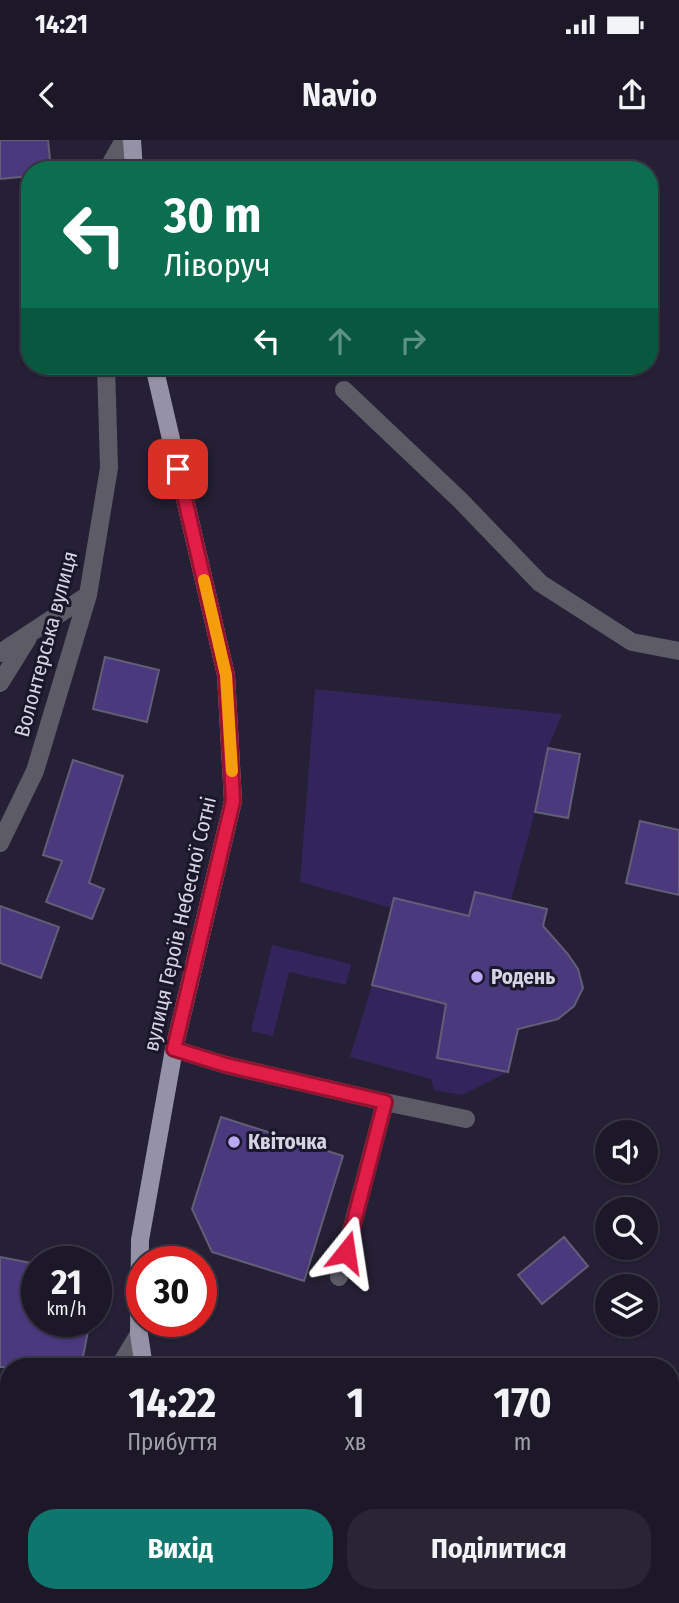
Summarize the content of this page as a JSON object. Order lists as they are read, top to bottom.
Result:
{
  "streets": {
    "main road": ["вулиця Героїв Небесної Сотні"],
    "street": ["Волонтерська вулиця"]
  },
  "places": ["Родень", "Квіточка"],
  "page": {
    "status": "14:21",
    "header": "Navio",
    "turn": ["30 m", "Ліворуч"],
    "speed": "21 km/h",
    "limit": "30",
    "eta": [
      "14:22",
      "Прибуття",
      "1",
      "хв",
      "170",
      "m"
    ],
    "buttons": ["Вихід", "Поділитися"]
  }
}
